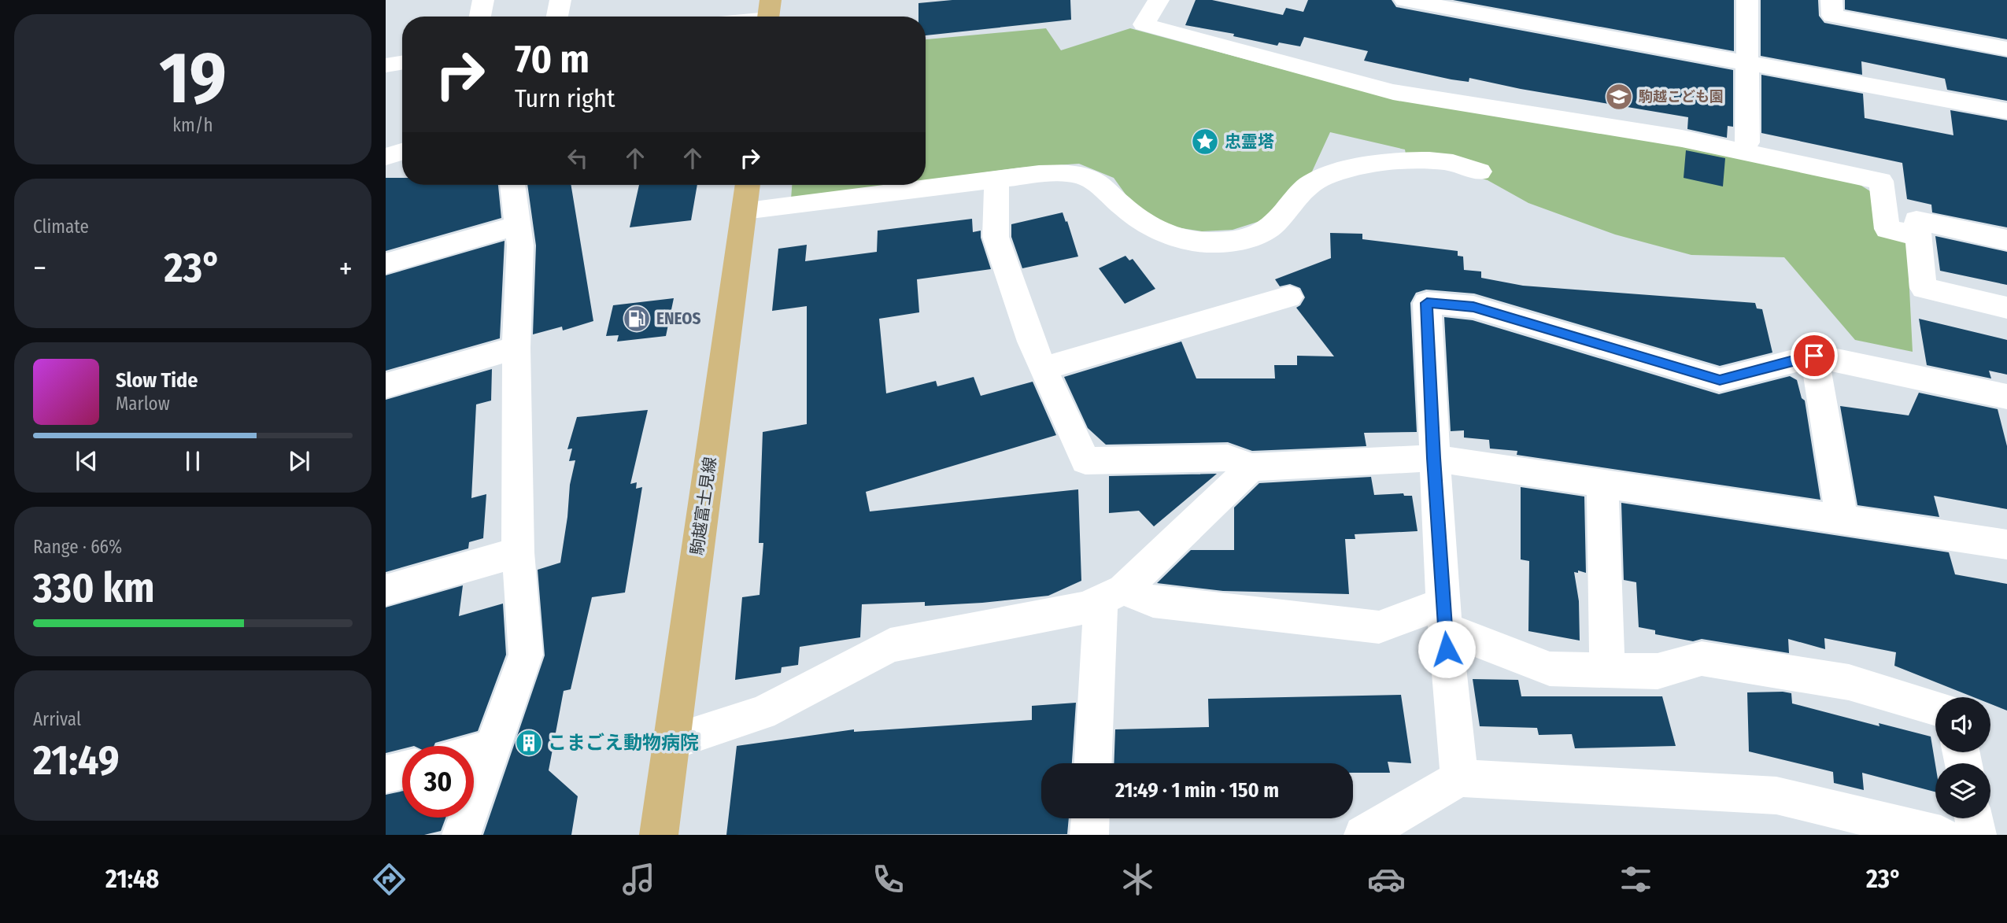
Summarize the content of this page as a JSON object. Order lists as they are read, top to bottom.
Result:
{
  "streets": {
    "main road": ["駒越富士見線"]
  },
  "places": {
    "school or university": ["駒越こども園"],
    "place": ["忠霊塔"],
    "fuel station": ["ENEOS"],
    "building": ["こまごえ動物病院"]
  },
  "page": {
    "tile": [
      ["19", "km/h"],
      "Climate",
      ["Range · 66%", "330 km"],
      ["Arrival", "21:49"]
    ],
    "turn": ["70 m", "Turn right"],
    "heat": ["−", "23°", "+"],
    "song": ["Slow Tide", "Marlow"],
    "limit": "30",
    "trip": "21:49 · 1 min · 150 m",
    "tabs": ["21:48", "23°"]
  }
}
